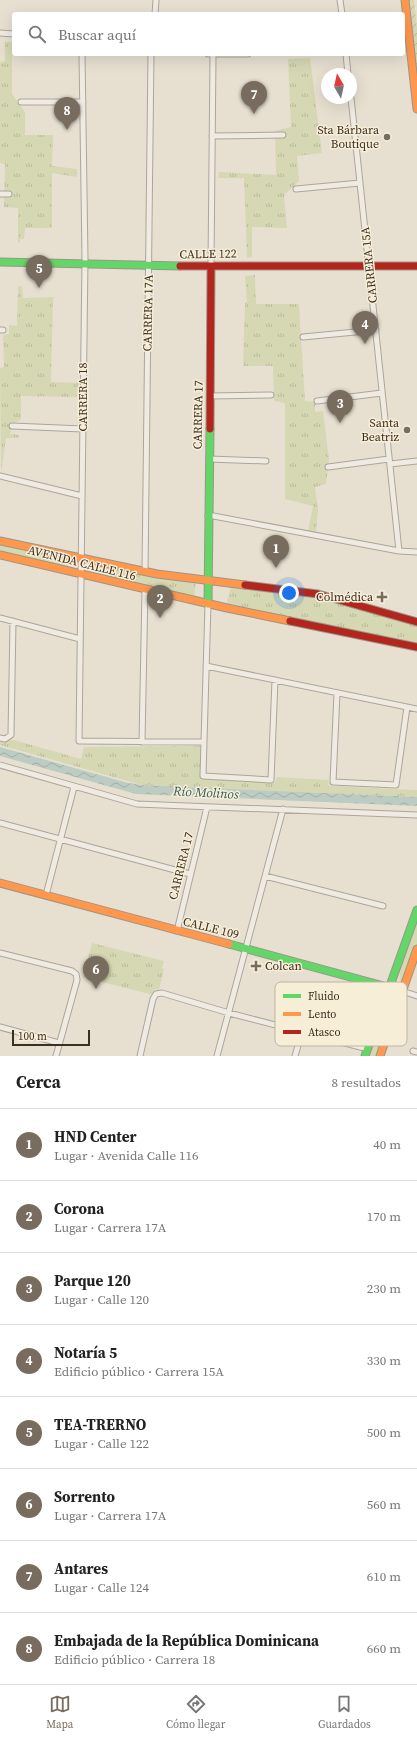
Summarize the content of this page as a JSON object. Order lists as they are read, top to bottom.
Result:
{
  "streets": {
    "main road": [
      "CALLE 122",
      "CARRERA 17",
      "AVENIDA CALLE 116",
      "CALLE 109"
    ],
    "street": ["CARRERA 15A", "CARRERA 17A", "CARRERA 18"]
  },
  "crossings": [
    ["CALLE 122", "CARRERA 15A"],
    ["CALLE 122", "CARRERA 17A"],
    ["CALLE 122", "CARRERA 18"],
    ["CALLE 122", "CARRERA 17"],
    ["CARRERA 17A", "AVENIDA CALLE 116"],
    ["CARRERA 18", "AVENIDA CALLE 116"],
    ["CARRERA 17", "AVENIDA CALLE 116"],
    ["CARRERA 17", "CALLE 109"]
  ],
  "water": ["Río Molinos"],
  "places": {
    "other": ["Sta Bárbara Boutique", "Santa Beatriz"],
    "health": ["Colmédica", "Colcan"]
  },
  "legend": ["Fluido", "Lento", "Atasco"],
  "scale_bar": "100 m",
  "north": "top",
  "page": {
    "search": "Buscar aquí",
    "pins": [
      "7",
      "8",
      "5",
      "4",
      "3",
      "1",
      "2",
      "6"
    ],
    "scale": "100 m",
    "heading": ["Cerca", "8 resultados"],
    "list": [
      {
        "mark": "1",
        "name": "HND Center",
        "note": "Lugar · Avenida Calle 116",
        "value": "40 m"
      },
      {
        "mark": "2",
        "name": "Corona",
        "note": "Lugar · Carrera 17A",
        "value": "170 m"
      },
      {
        "mark": "3",
        "name": "Parque 120",
        "note": "Lugar · Calle 120",
        "value": "230 m"
      },
      {
        "mark": "4",
        "name": "Notaría 5",
        "note": "Edificio público · Carrera 15A",
        "value": "330 m"
      },
      {
        "mark": "5",
        "name": "TEA-TRERNO",
        "note": "Lugar · Calle 122",
        "value": "500 m"
      },
      {
        "mark": "6",
        "name": "Sorrento",
        "note": "Lugar · Carrera 17A",
        "value": "560 m"
      },
      {
        "mark": "7",
        "name": "Antares",
        "note": "Lugar · Calle 124",
        "value": "610 m"
      },
      {
        "mark": "8",
        "name": "Embajada de la República Dominicana",
        "note": "Edificio público · Carrera 18",
        "value": "660 m"
      }
    ],
    "nav": ["Mapa", "Cómo llegar", "Guardados"]
  }
}
